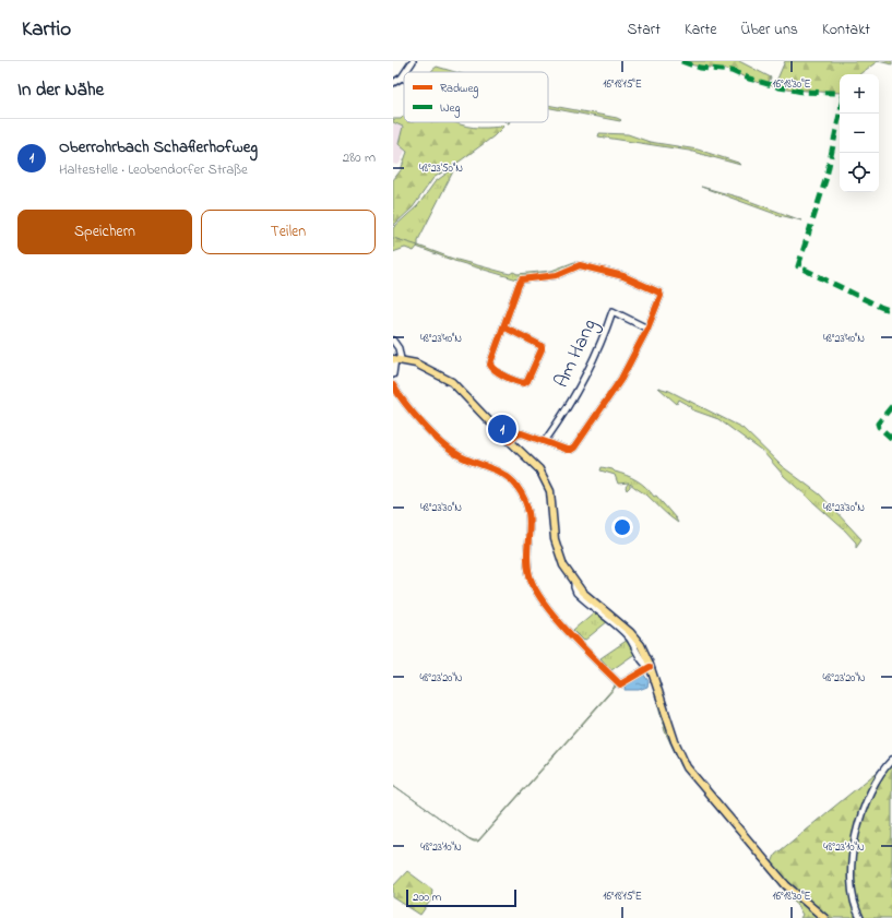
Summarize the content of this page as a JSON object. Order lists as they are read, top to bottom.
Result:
{
  "streets": {
    "street": ["Am Hang"]
  },
  "legend": ["Radweg", "Weg"],
  "scale_bar": "200 m",
  "page": {
    "header": "Kartio",
    "nav": [
      "Start",
      "Karte",
      "Über uns",
      "Kontakt"
    ],
    "heading": "In der Nähe",
    "map_buttons": ["+", "−"],
    "list": [
      {
        "mark": "1",
        "name": "Oberrohrbach Schaflerhofweg",
        "note": "Haltestelle · Leobendorfer Straße",
        "value": "280 m"
      }
    ],
    "buttons": ["Speichern", "Teilen"],
    "pins": "1",
    "scale": "200 m"
  },
  "coordinates": [
    "16°18'15\"E",
    "16°18'30\"E",
    "48°23'50\"N",
    "48°23'40\"N",
    "48°23'30\"N",
    "48°23'20\"N",
    "48°23'10\"N"
  ]
}
